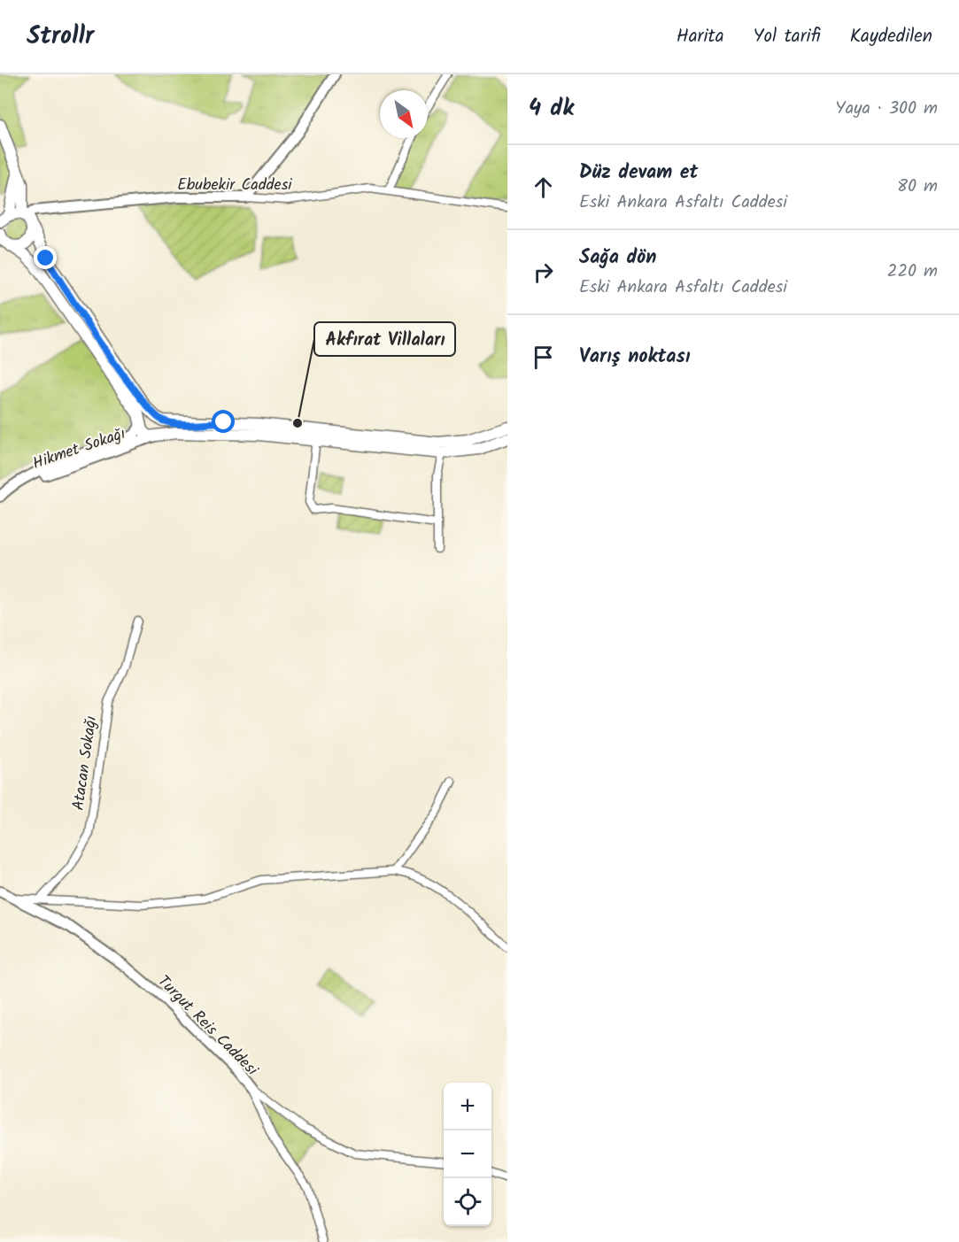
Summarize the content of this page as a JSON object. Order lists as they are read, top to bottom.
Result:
{
  "streets": {
    "street": [
      "Ebubekir Caddesi",
      "Hikmet Sokağı",
      "Atacan Sokağı",
      "Turgut Reis Caddesi"
    ]
  },
  "places": ["Akfırat Villaları"],
  "north": "bottom right",
  "page": {
    "header": "Strollr",
    "nav": ["Harita", "Yol tarifi", "Kaydedilen"],
    "heading": ["4 dk", "Yaya · 300 m"],
    "list": [
      ["Düz devam et", "Eski Ankara Asfaltı Caddesi", "80 m"],
      ["Sağa dön", "Eski Ankara Asfaltı Caddesi", "220 m"],
      "Varış noktası"
    ],
    "map_buttons": ["+", "−"]
  }
}
